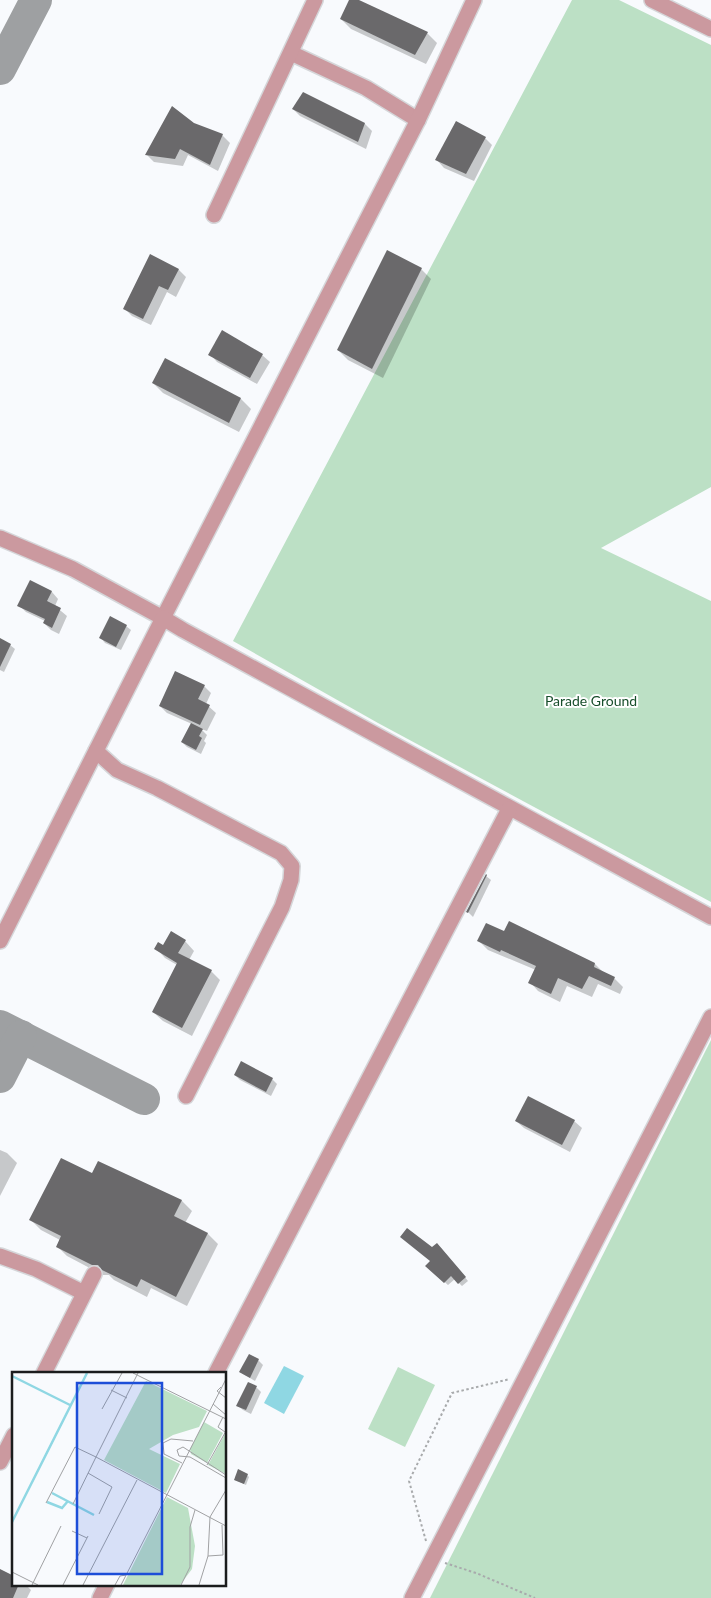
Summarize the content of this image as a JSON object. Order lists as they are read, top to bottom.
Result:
{
  "parks": ["Parade Ground"]
}
